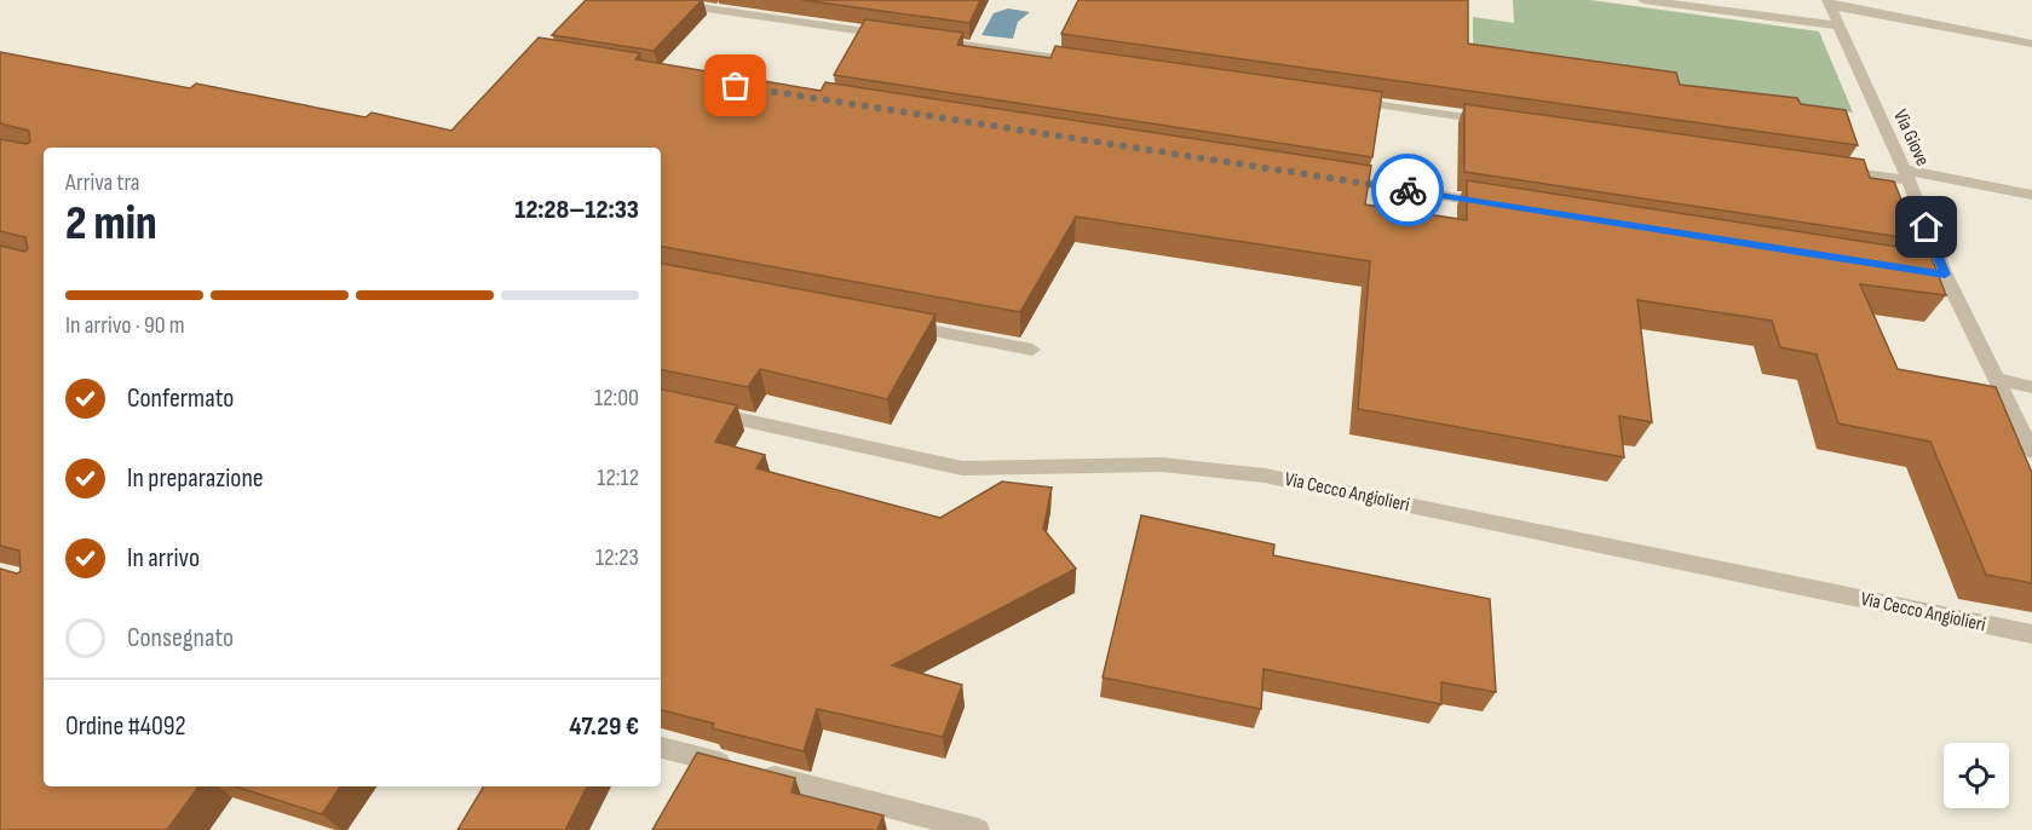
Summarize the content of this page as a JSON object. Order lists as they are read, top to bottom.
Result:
{
  "streets": {
    "street": ["Via Giove", "Via Cecco Angiolieri"]
  },
  "page": {
    "heading": ["2 min", "Arriva tra", "12:28–12:33"],
    "panel": ["Ordine #4092", "47.29 €"],
    "bar": "In arrivo · 90 m",
    "list": [
      ["Confermato", "12:00"],
      ["In preparazione", "12:12"],
      ["In arrivo", "12:23"],
      "Consegnato"
    ]
  }
}
